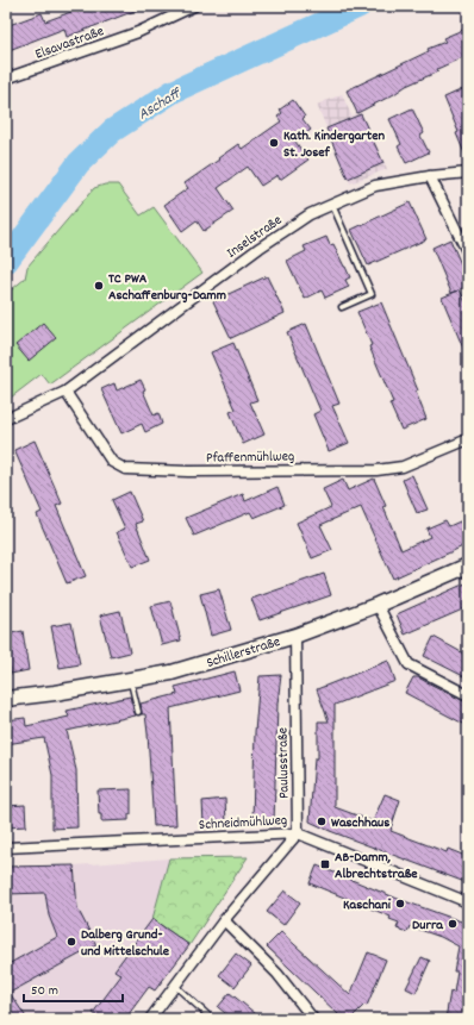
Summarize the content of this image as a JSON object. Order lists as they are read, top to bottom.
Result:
{
  "streets": {
    "main road": ["Schillerstraße"],
    "street": [
      "Elsavastraße",
      "Inselstraße",
      "Pfaffenmühlweg",
      "Paulusstraße",
      "Schneidmühlweg"
    ]
  },
  "crossings": [
    ["Inselstraße", "Pfaffenmühlweg"],
    ["Schillerstraße", "Paulusstraße"],
    ["Paulusstraße", "Schneidmühlweg"]
  ],
  "water": ["Aschaff"],
  "places": {
    "other": [
      "Kath. Kindergarten St. Josef",
      "TC PWA Aschaffenburg-Damm",
      "Waschhaus",
      "Kaschani",
      "Durra",
      "Dalberg Grund- und Mittelschule"
    ],
    "transit": ["AB-Damm, Albrechtstraße"]
  },
  "scale_bar": "50 m"
}
